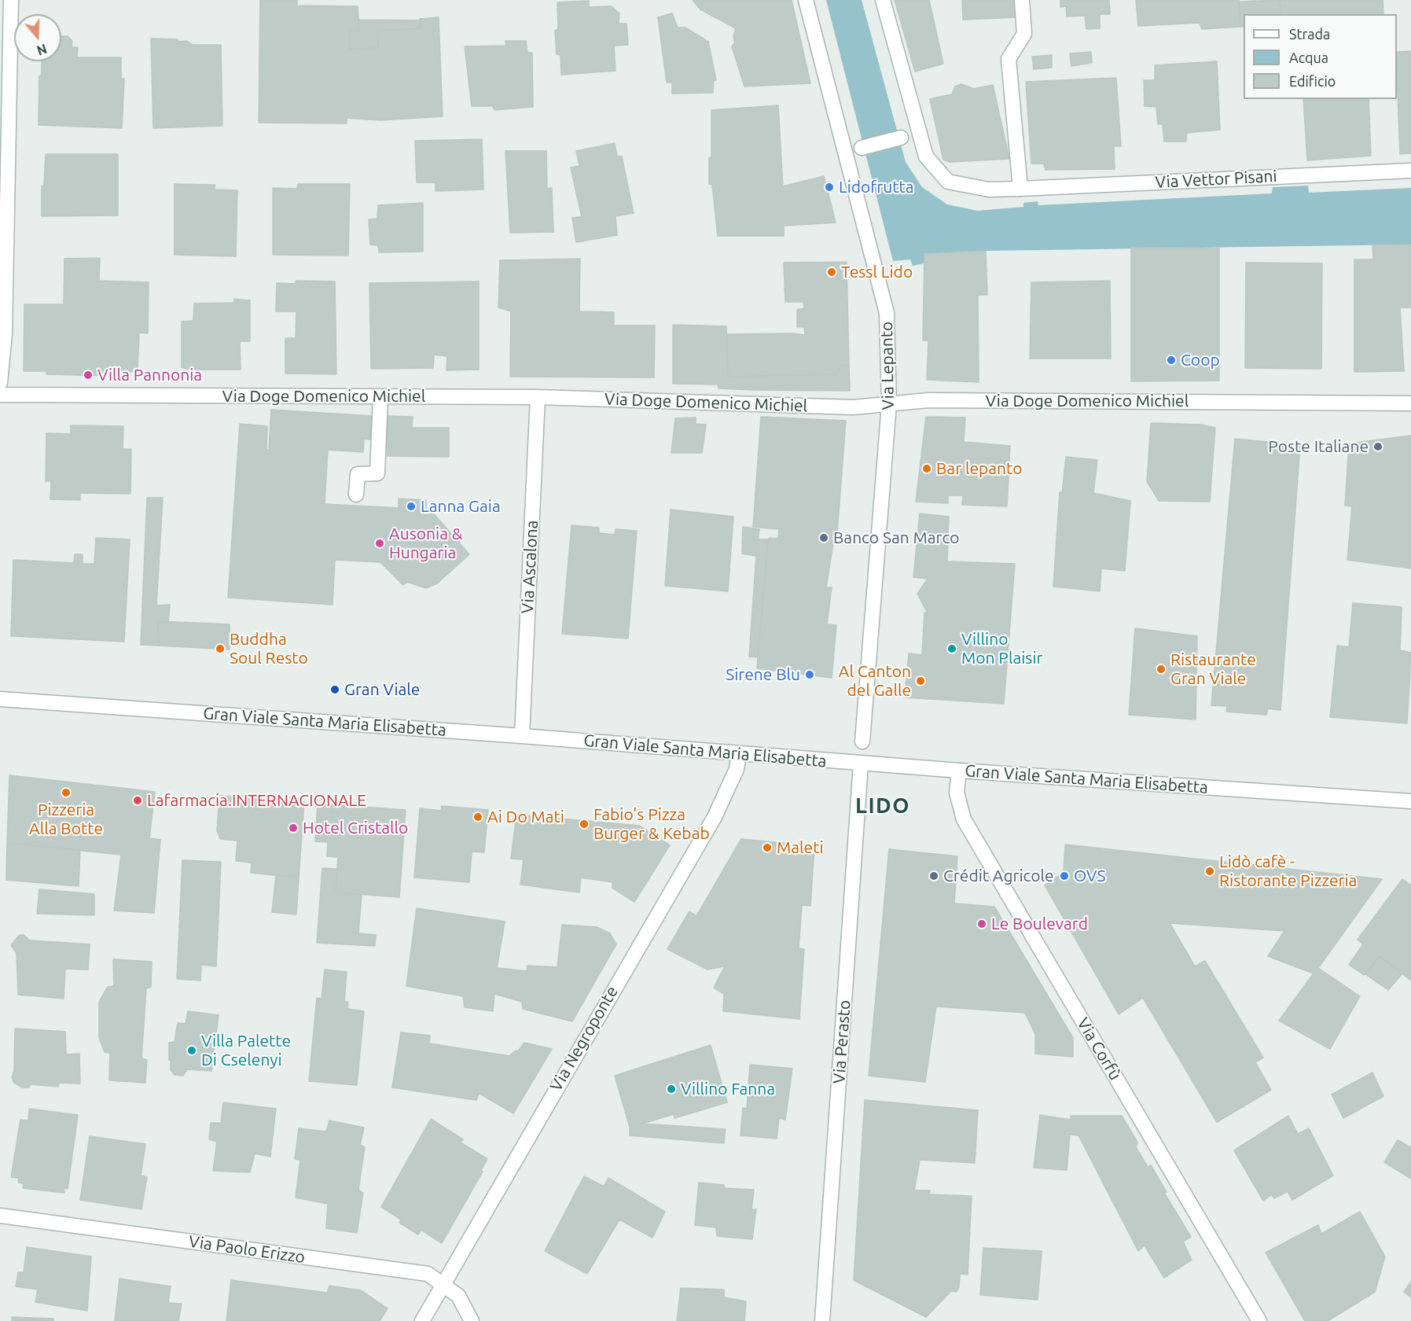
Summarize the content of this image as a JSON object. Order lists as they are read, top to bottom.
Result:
{
  "streets": {
    "street": [
      "Via Vettor Pisani",
      "Via Lepanto",
      "Via Doge Domenico Michiel",
      "Via Ascalona",
      "Gran Viale Santa Maria Elisabetta",
      "Via Negroponte",
      "Via Perasto",
      "Via Corfù",
      "Via Paolo Erizzo"
    ]
  },
  "crossings": [
    ["Via Lepanto", "Via Doge Domenico Michiel"],
    ["Via Doge Domenico Michiel", "Via Ascalona"],
    ["Via Ascalona", "Gran Viale Santa Maria Elisabetta"],
    ["Gran Viale Santa Maria Elisabetta", "Via Negroponte"],
    ["Gran Viale Santa Maria Elisabetta", "Via Perasto"],
    ["Gran Viale Santa Maria Elisabetta", "Via Corfù"],
    ["Via Negroponte", "Via Paolo Erizzo"]
  ],
  "districts": ["LIDO"],
  "places": [
    "Lidofrutta",
    "Tessl Lido",
    "Coop",
    "Villa Pannonia",
    "Poste Italiane",
    "Bar lepanto",
    "Lanna Gaia",
    "Banco San Marco",
    "Ausonia & Hungaria",
    "Buddha Soul Resto",
    "Villino Mon Plaisir",
    "Ristaurante Gran Viale",
    "Sirene Blu",
    "Al Canton del Galle",
    "Gran Viale",
    "Pizzeria Alla Botte",
    "Lafarmacia.INTERNACIONALE",
    "Ai Do Mati",
    "Fabio's Pizza Burger & Kebab",
    "Hotel Cristallo",
    "Maleti",
    "Lidò cafè - Ristorante Pizzeria",
    "Crédit Agricole",
    "OVS",
    "Le Boulevard",
    "Villa Palette Di Cselenyi",
    "Villino Fanna"
  ],
  "legend": ["Strada", "Acqua", "Edificio"],
  "north": "bottom"
}
